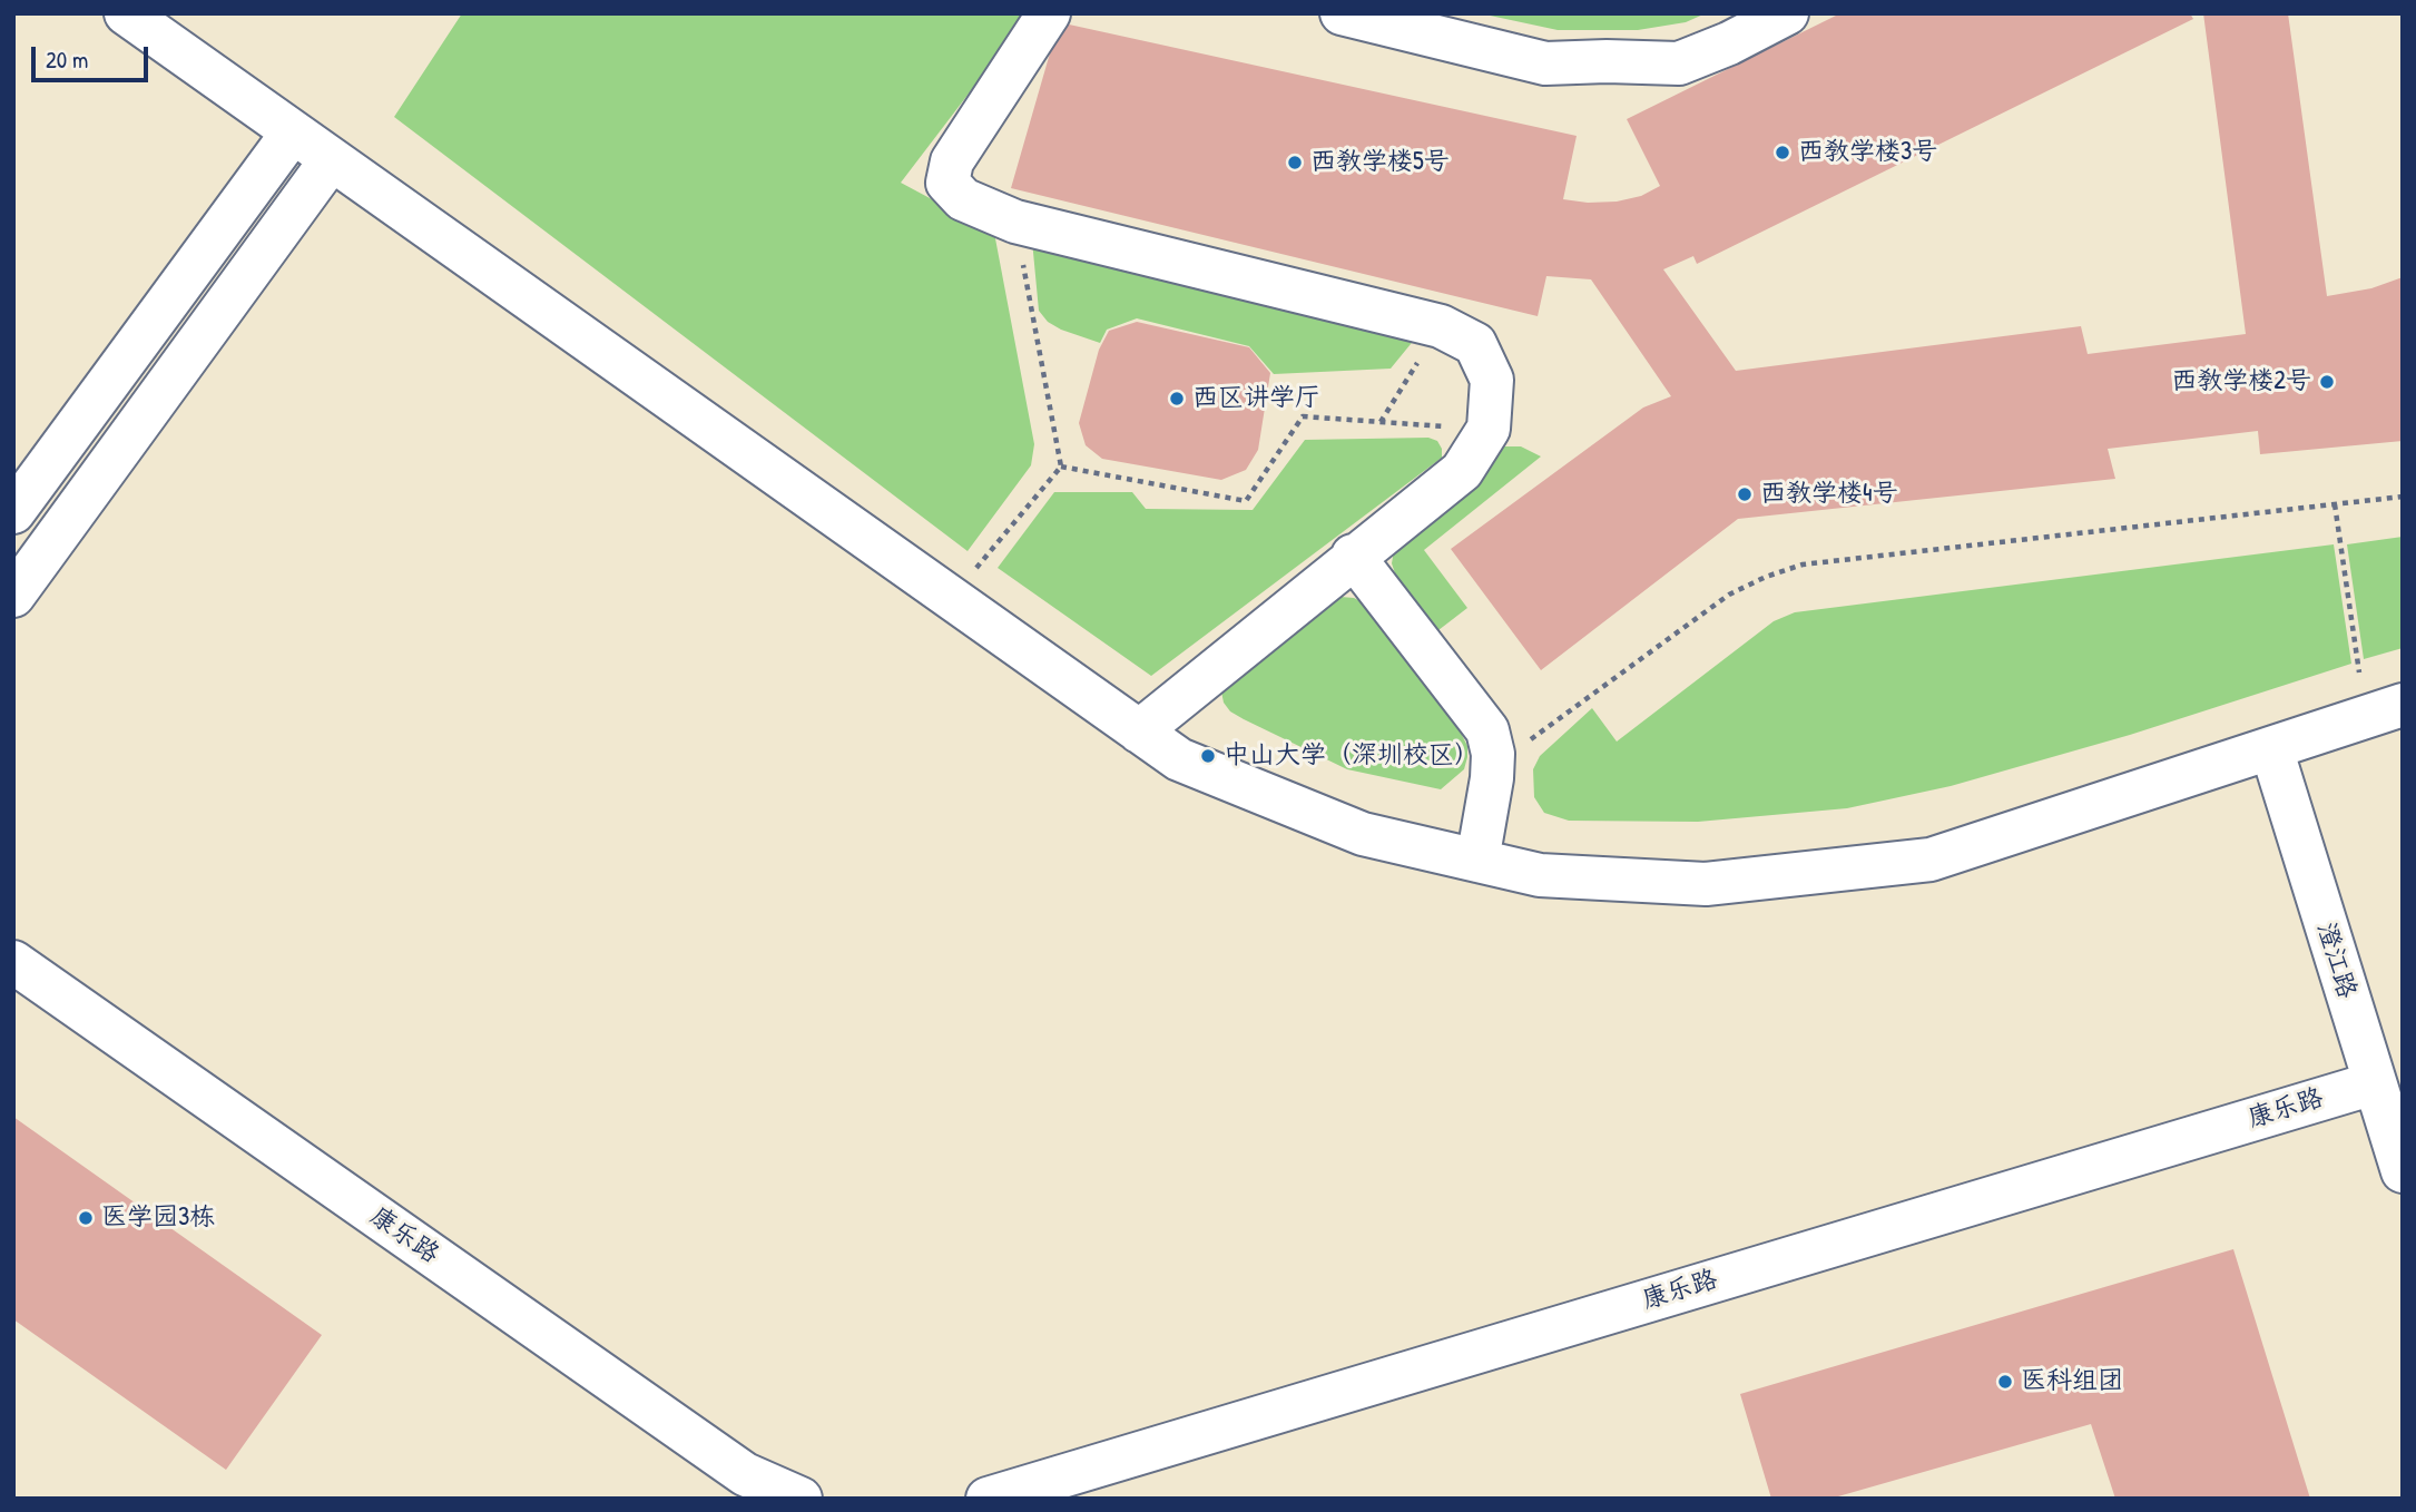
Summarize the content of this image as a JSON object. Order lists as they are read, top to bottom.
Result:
{
  "streets": {
    "lane": ["澄江路", "康乐路"]
  },
  "crossings": [
    ["澄江路", "康乐路"]
  ],
  "places": [
    "西教学楼3号",
    "西教学楼5号",
    "西教学楼2号",
    "西区讲学厅",
    "西教学楼4号",
    "中山大学（深圳校区）",
    "医学园3栋",
    "医科组团"
  ],
  "scale_bar": "20 m"
}
